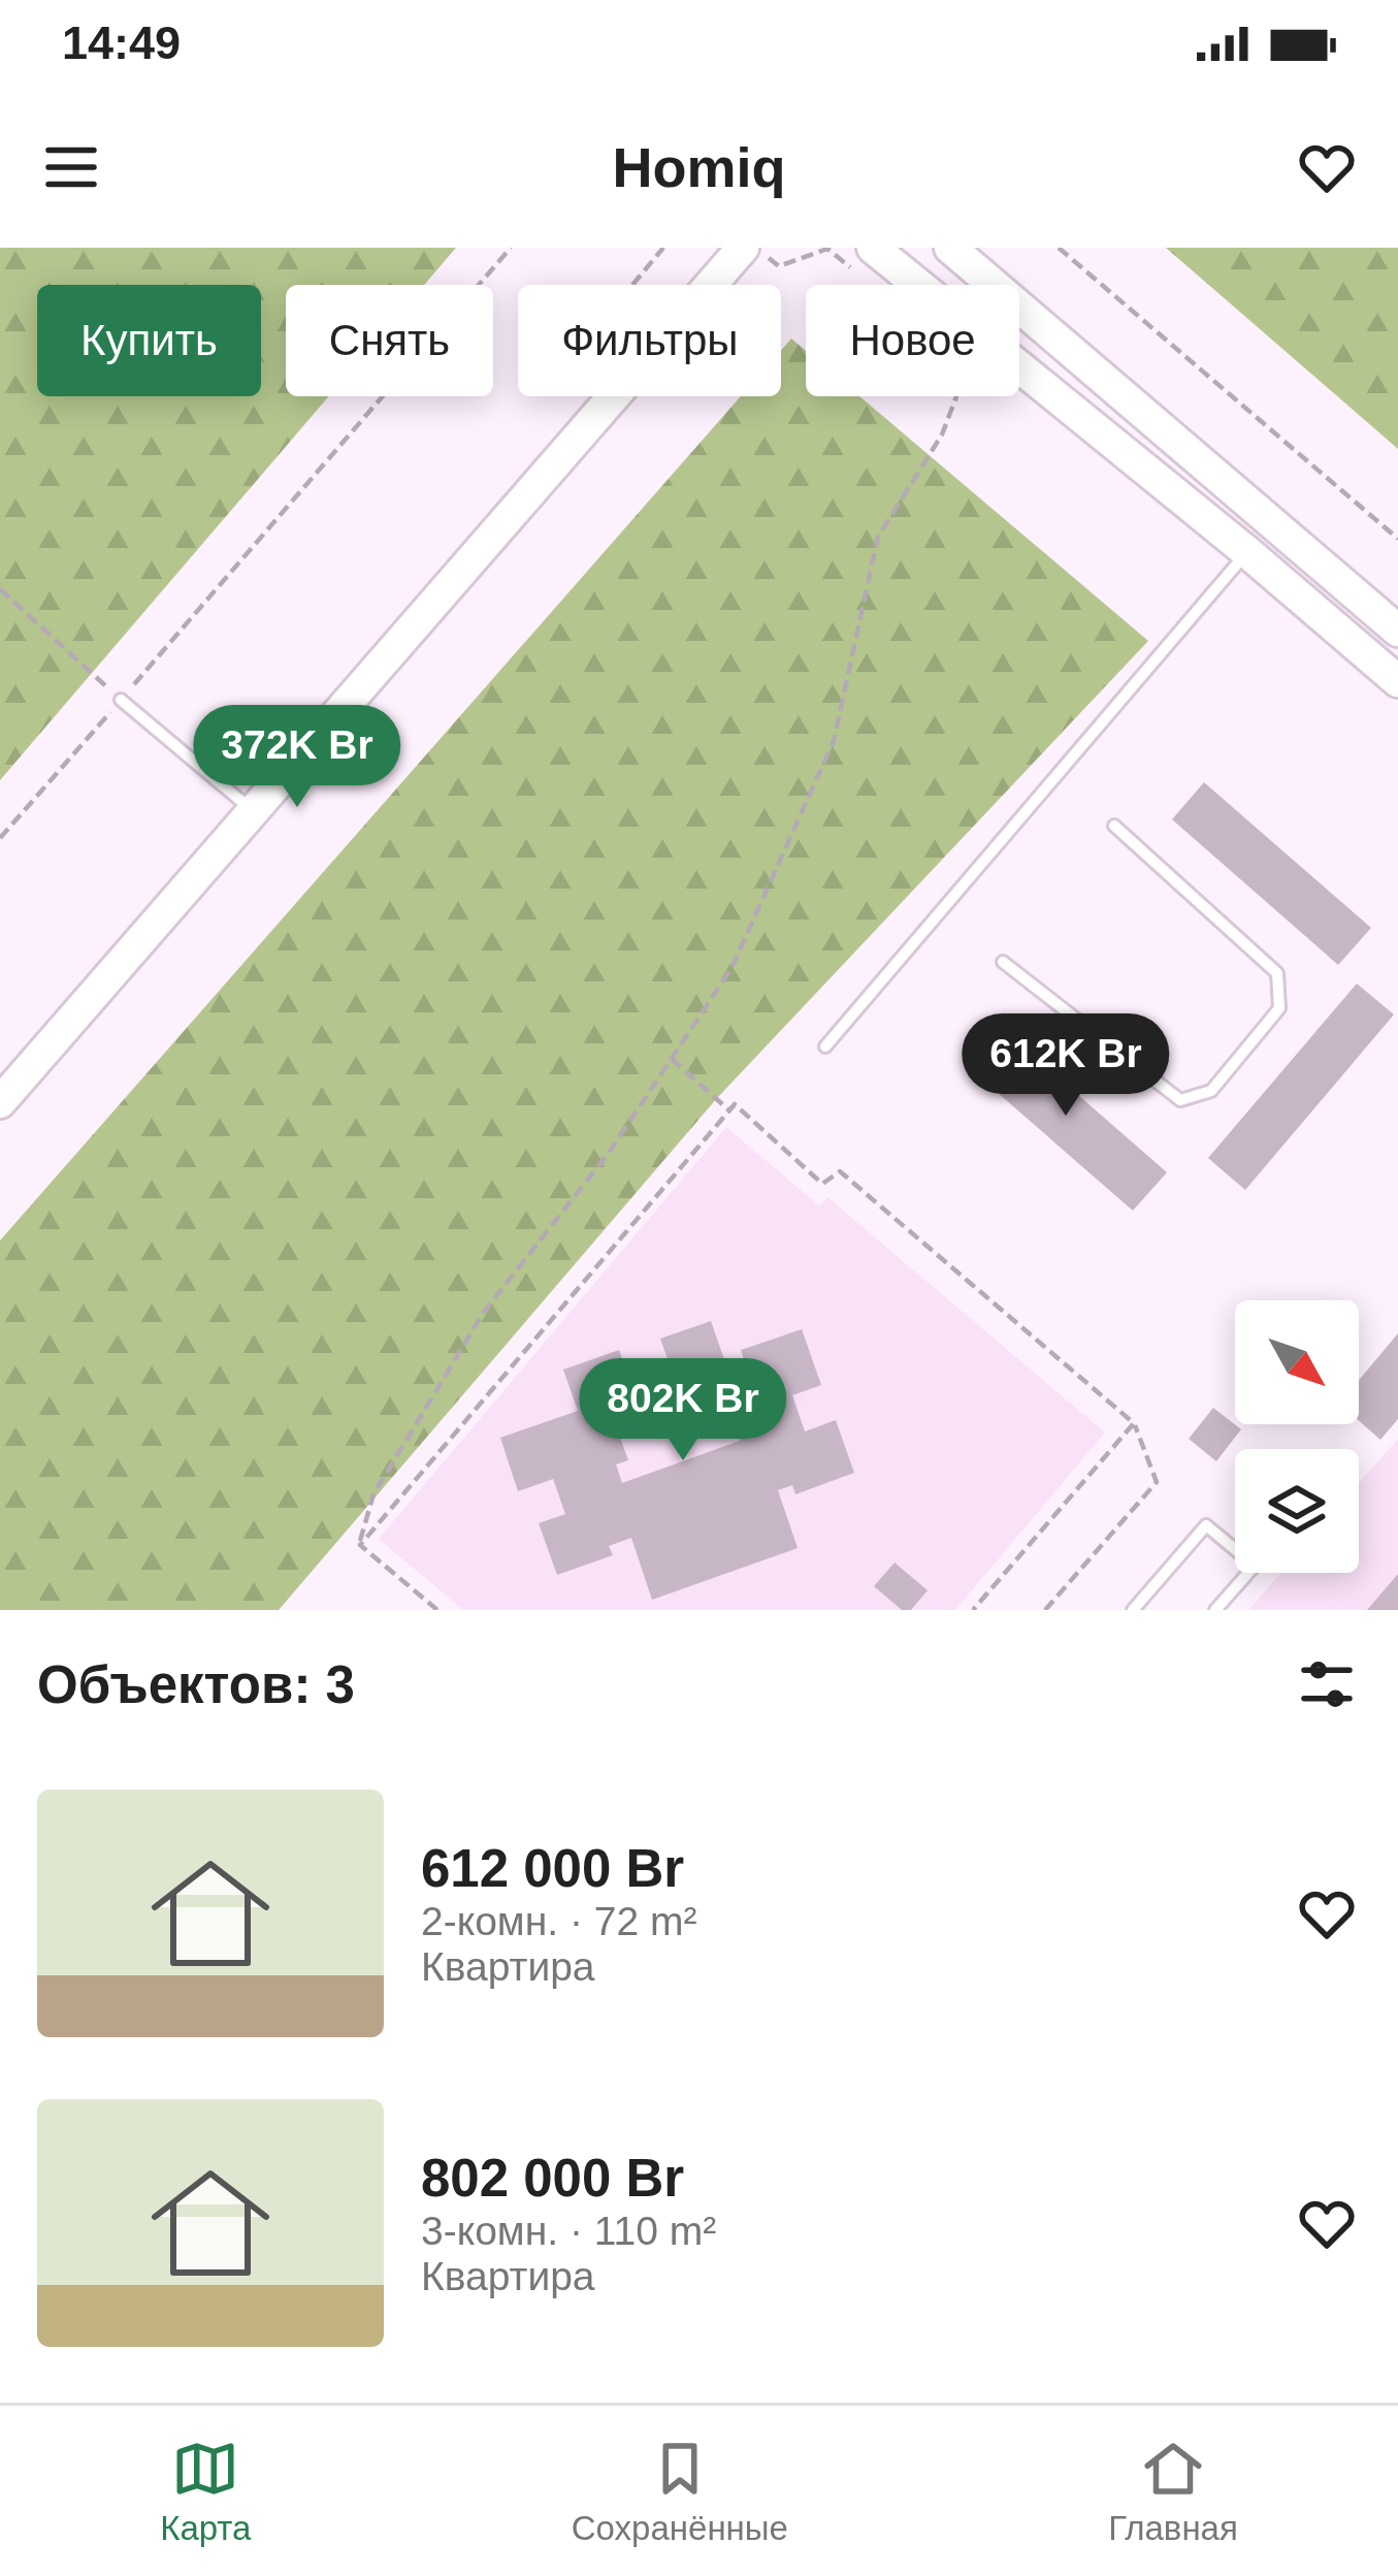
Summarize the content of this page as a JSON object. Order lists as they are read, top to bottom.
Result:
{
  "north": "bottom right",
  "page": {
    "status": "14:49",
    "header": "Homiq",
    "chip": [
      "Купить",
      "Снять",
      "Фильтры",
      "Новое"
    ],
    "price": ["372K Br", "612K Br", "802K Br"],
    "heading": "Объектов: 3",
    "list": [
      {
        "name": "612 000 Br",
        "note": "2-комн. · 72 m² · Квартира"
      },
      {
        "name": "802 000 Br",
        "note": "3-комн. · 110 m² · Квартира"
      }
    ],
    "tabs": ["Карта", "Сохранённые", "Главная"]
  }
}
